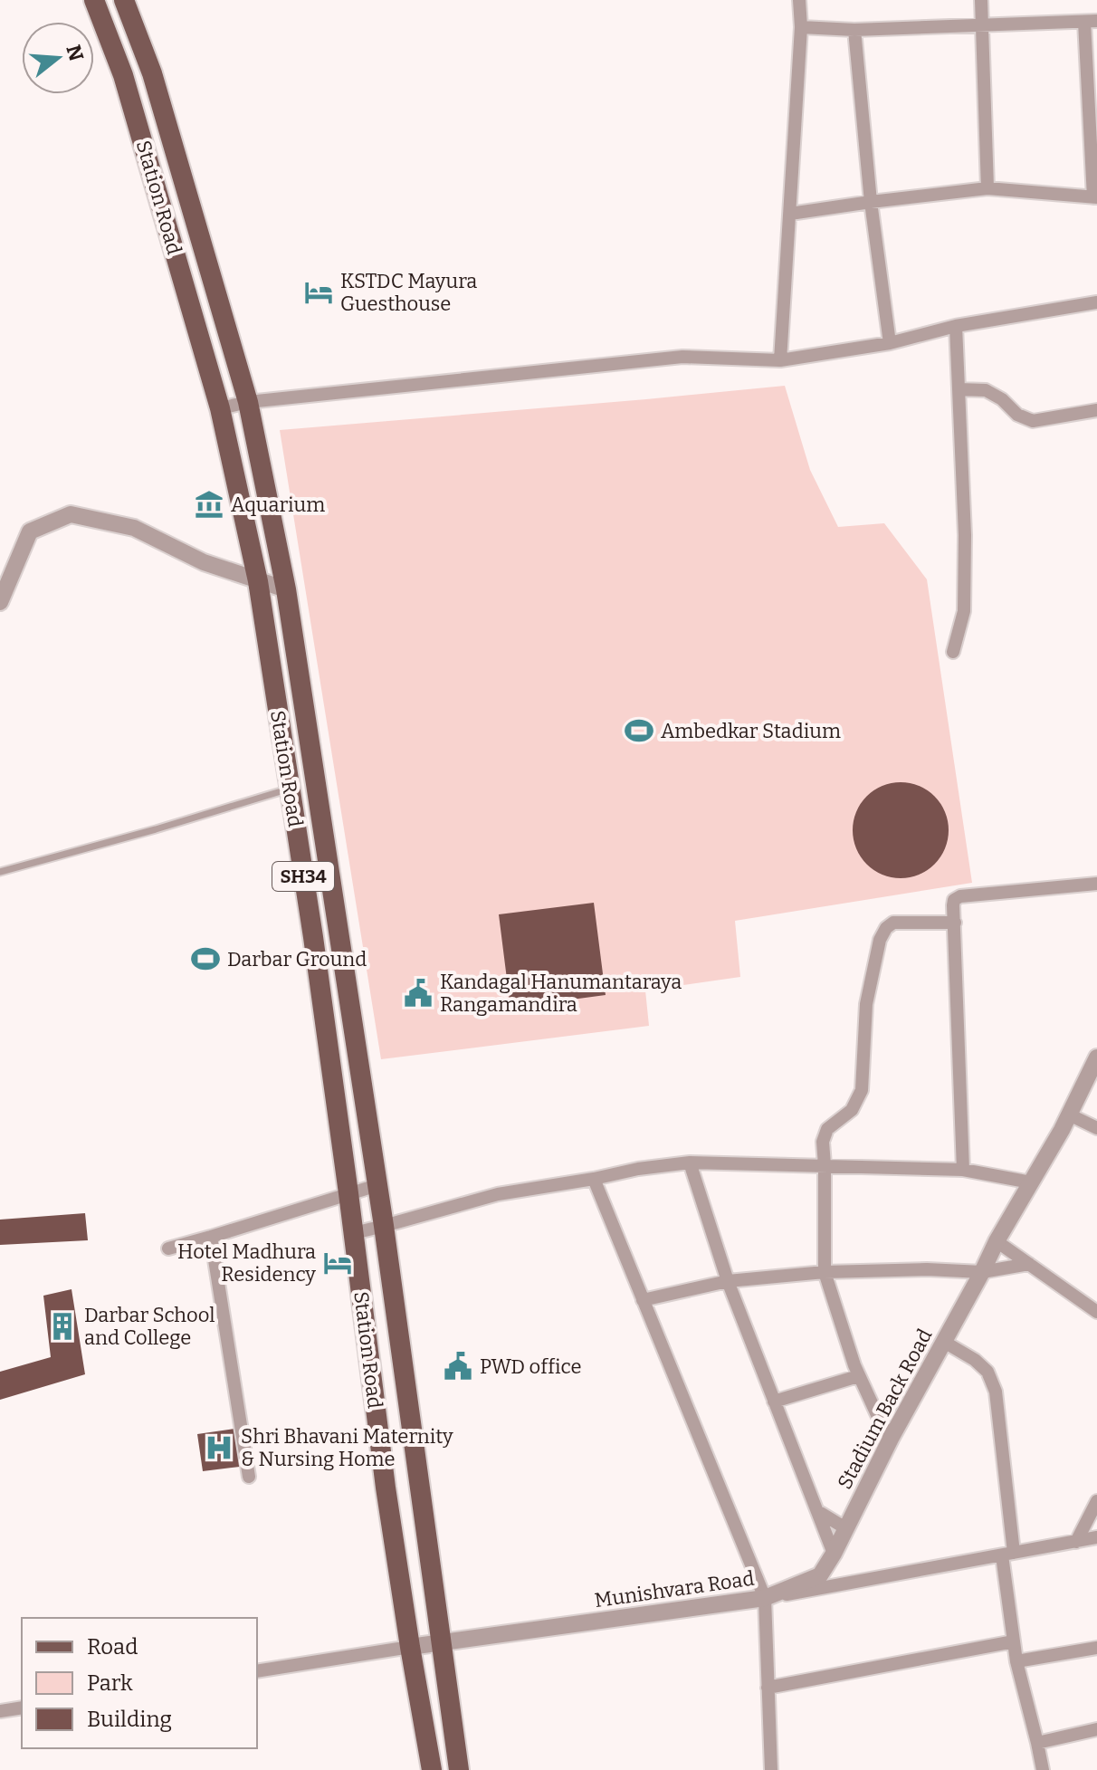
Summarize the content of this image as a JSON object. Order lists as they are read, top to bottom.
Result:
{
  "streets": {
    "main road": ["Station Road", "SH34"],
    "street": ["Stadium Back Road", "Munishvara Road"]
  },
  "crossings": [
    ["Station Road", "Munishvara Road"],
    ["Stadium Back Road", "Munishvara Road"]
  ],
  "places": {
    "hotel": ["KSTDC Mayura Guesthouse", "Hotel Madhura Residency"],
    "museum": ["Aquarium"],
    "sports": ["Ambedkar Stadium", "Darbar Ground"],
    "public building": ["Kandagal Hanumantaraya Rangamandira", "PWD office"],
    "building": ["Darbar School and College"],
    "hospital": ["Shri Bhavani Maternity & Nursing Home"]
  },
  "legend": ["Road", "Park", "Building"],
  "north": "right"
}
